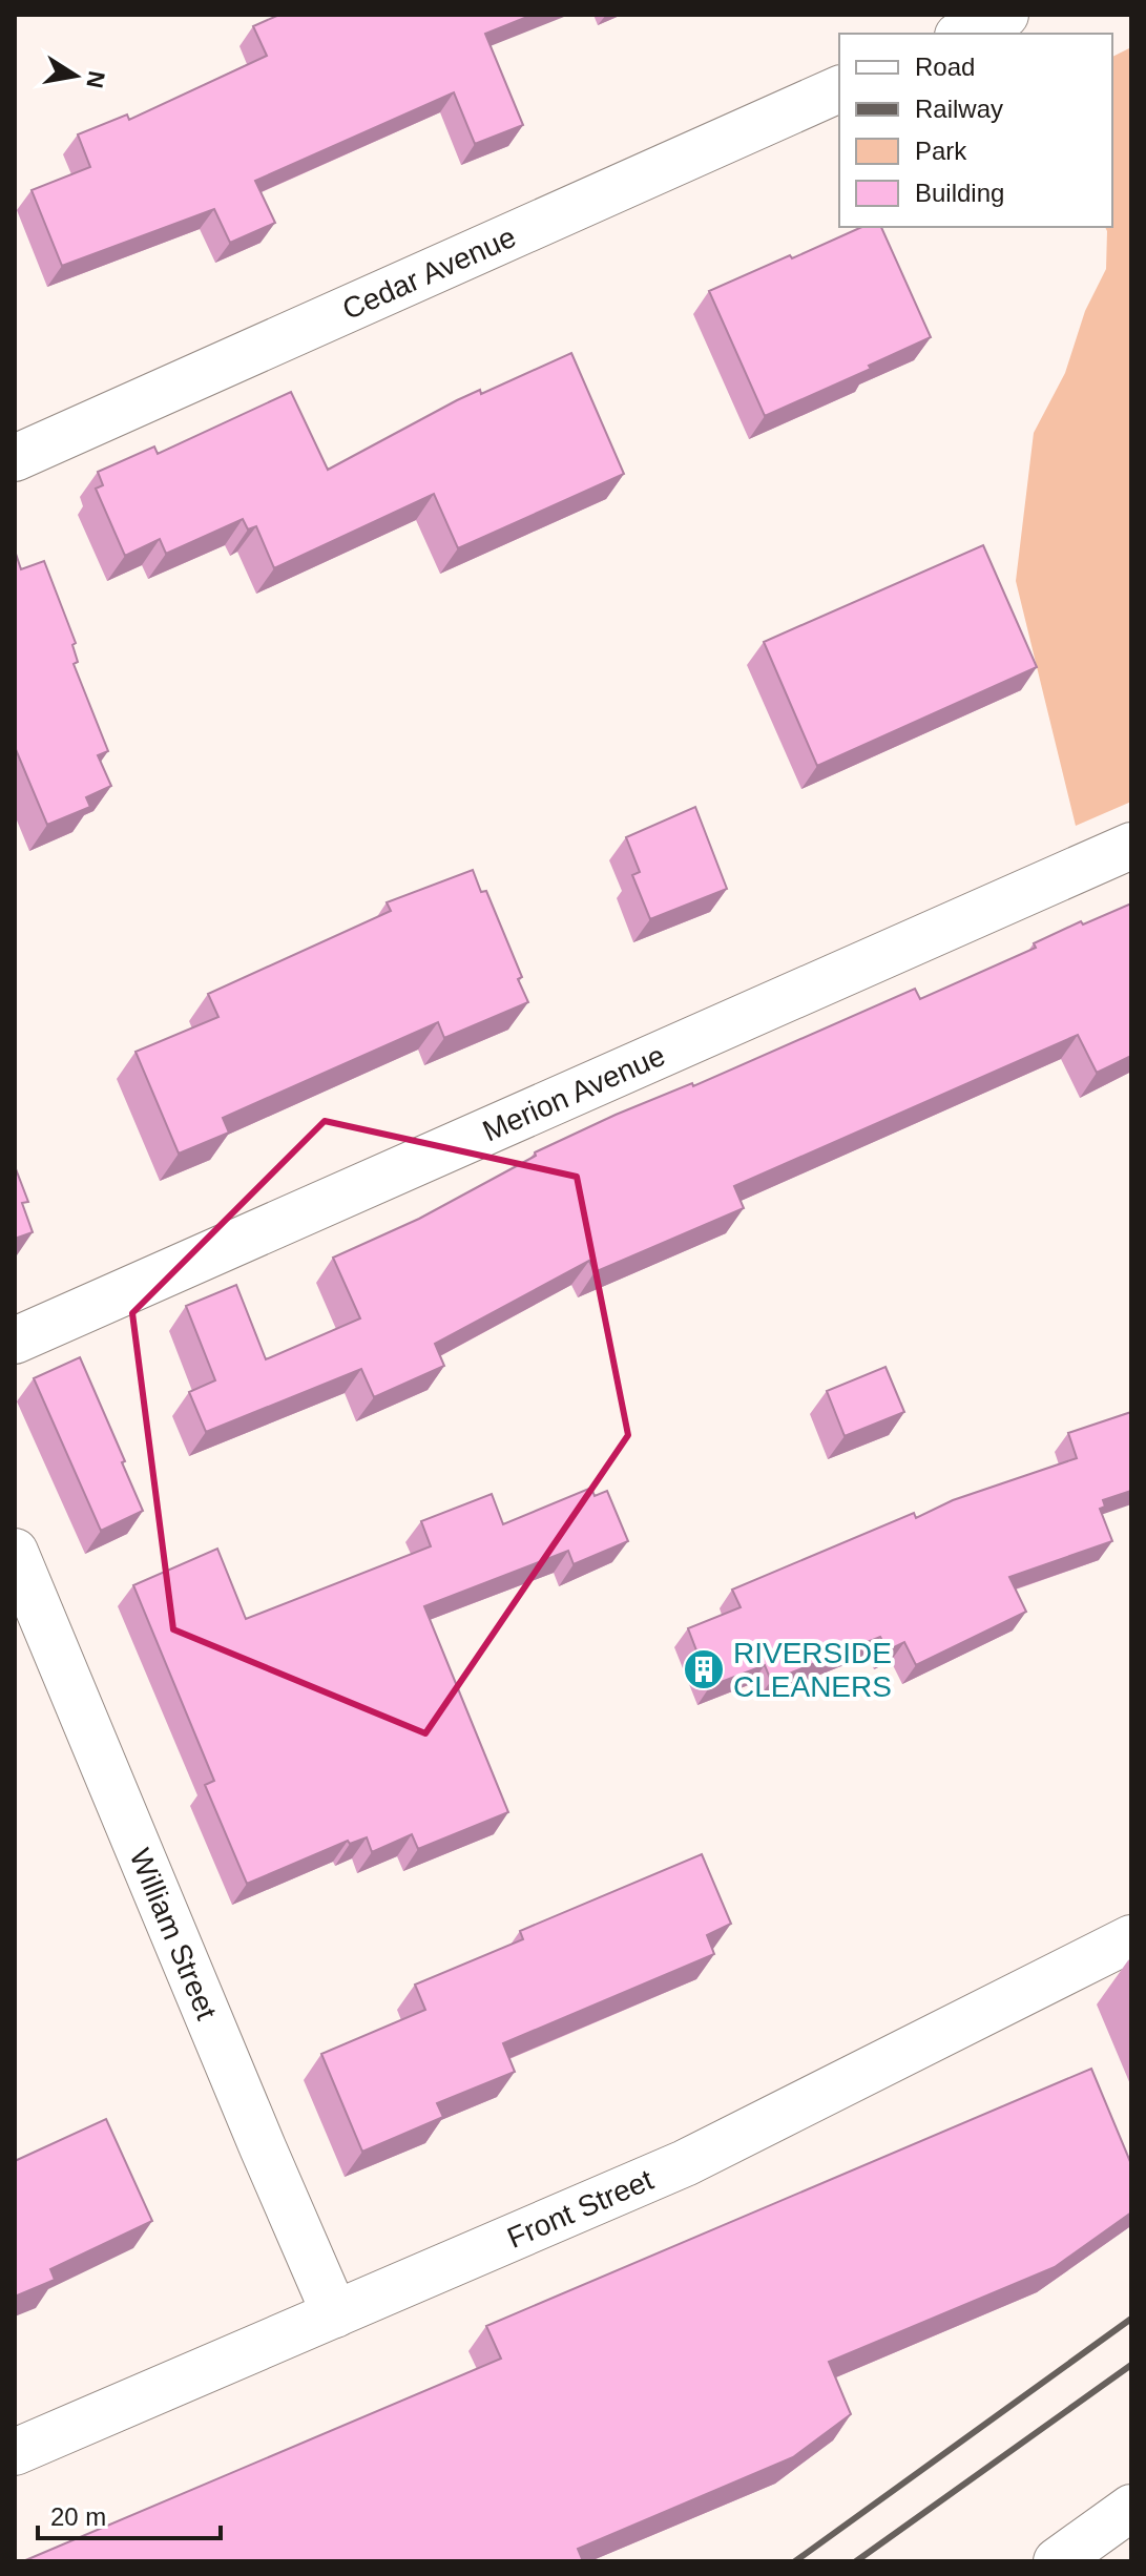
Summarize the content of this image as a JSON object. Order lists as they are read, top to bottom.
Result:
{
  "streets": {
    "street": [
      "Cedar Avenue",
      "Merion Avenue",
      "William Street",
      "Front Street"
    ]
  },
  "crossings": [
    ["William Street", "Front Street"]
  ],
  "places": {
    "building": ["RIVERSIDE CLEANERS"]
  },
  "legend": [
    "Road",
    "Railway",
    "Park",
    "Building"
  ],
  "scale_bar": "20 m",
  "north": "right"
}
